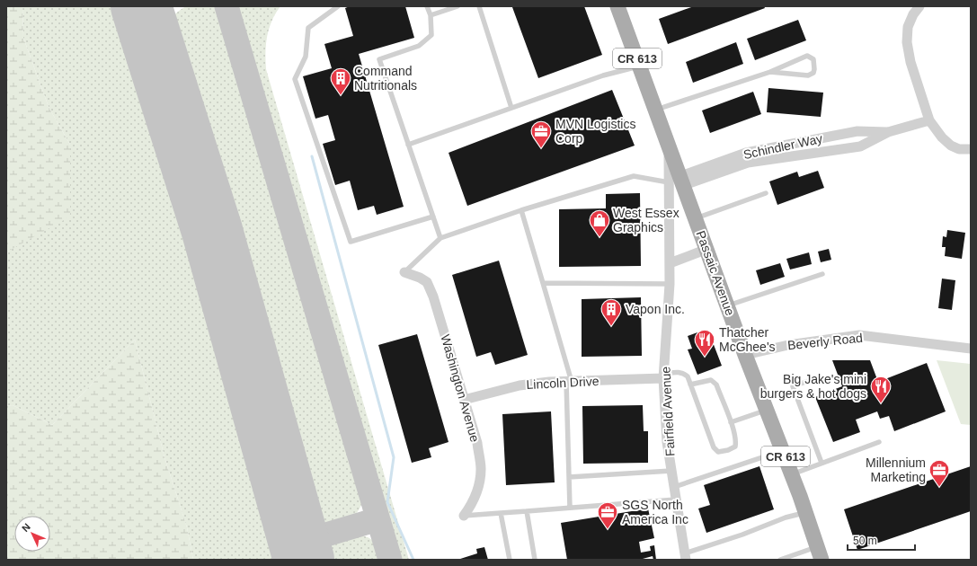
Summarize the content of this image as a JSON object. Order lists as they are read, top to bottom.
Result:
{
  "streets": {
    "main road": ["CR 613", "Passaic Avenue"],
    "street": [
      "Schindler Way",
      "Beverly Road",
      "Lincoln Drive",
      "Washington Avenue",
      "Fairfield Avenue"
    ]
  },
  "crossings": [
    ["Schindler Way", "Passaic Avenue"],
    ["Schindler Way", "Fairfield Avenue"],
    ["Passaic Avenue", "Beverly Road"],
    ["Passaic Avenue", "Fairfield Avenue"],
    ["Lincoln Drive", "Washington Avenue"],
    ["Lincoln Drive", "Fairfield Avenue"]
  ],
  "places": {
    "building": ["Command Nutritionals", "Vapon Inc."],
    "office": ["MVN Logistics Corp", "Millennium Marketing", "SGS North America Inc"],
    "shop": ["West Essex Graphics"],
    "restaurant": ["Thatcher McGhee's", "Big Jake's mini burgers & hot dogs"]
  },
  "scale_bar": "50 m",
  "north": "top left"
}
